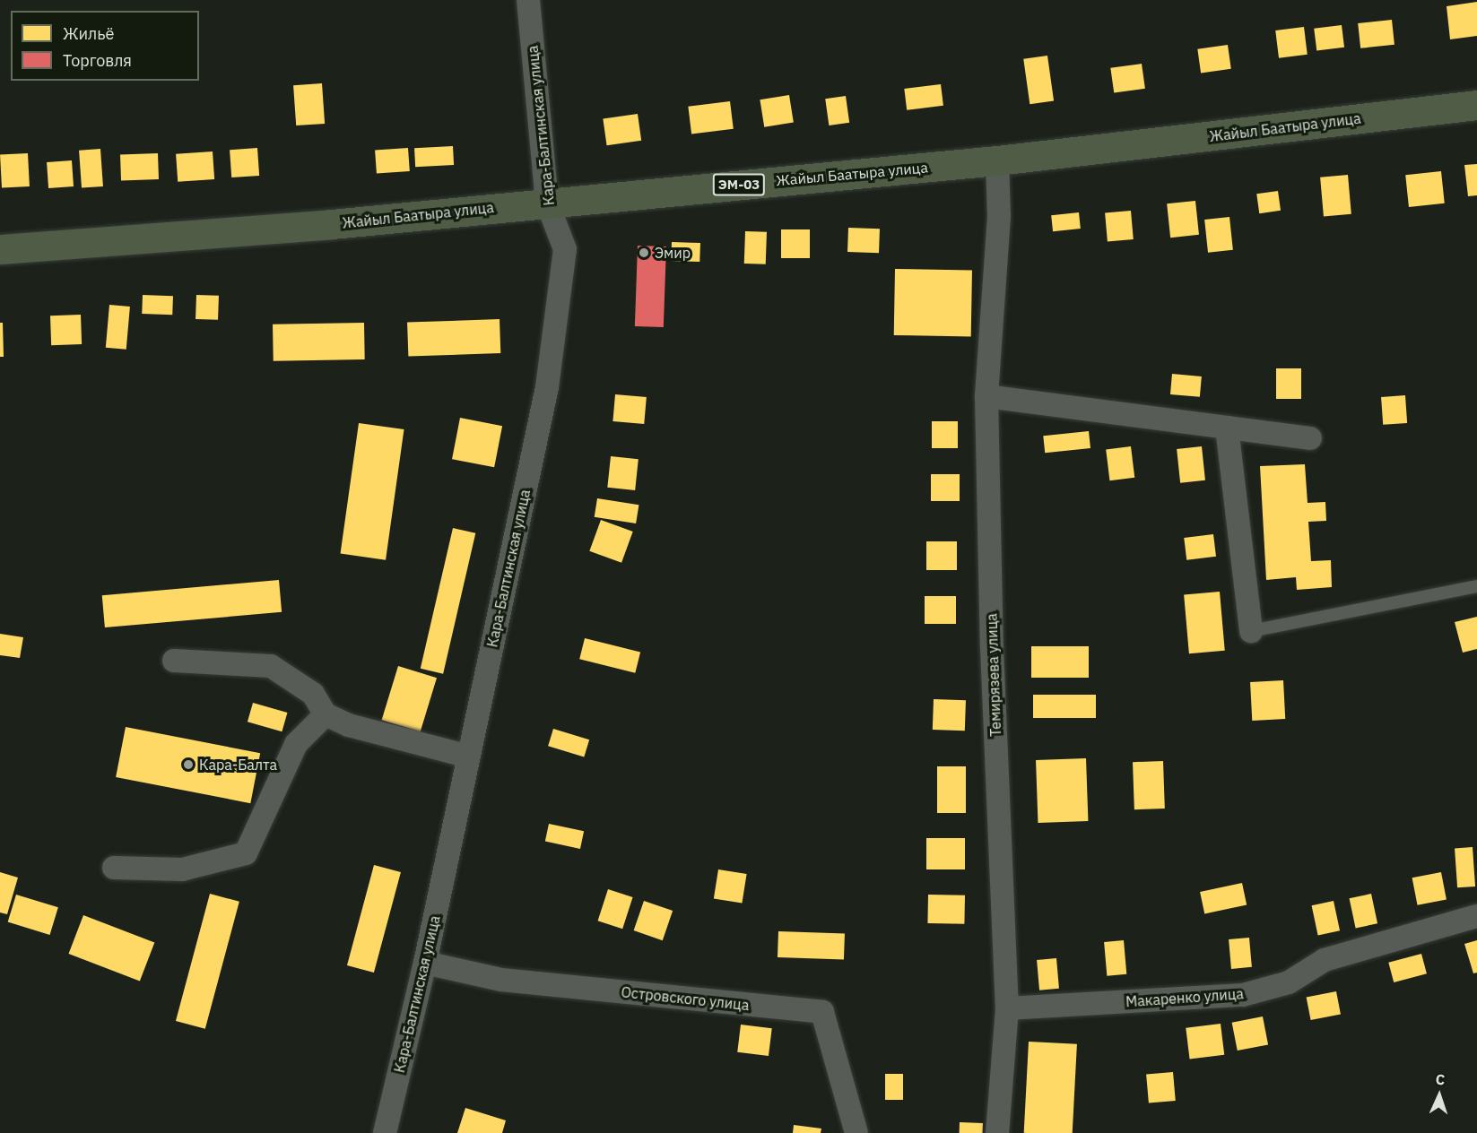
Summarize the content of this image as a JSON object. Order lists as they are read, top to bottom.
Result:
{
  "streets": {
    "highway": ["Жайыл Баатыра улица", "ЭМ-03"],
    "street": [
      "Кара-Балтинская улица",
      "Темирязева улица",
      "Макаренко улица",
      "Островского улица"
    ]
  },
  "crossings": [
    ["Кара-Балтинская улица", "Жайыл Баатыра улица"],
    ["Кара-Балтинская улица", "Островского улица"],
    ["Жайыл Баатыра улица", "Темирязева улица"],
    ["Темирязева улица", "Макаренко улица"]
  ],
  "places": ["Эмир", "Кара-Балта"],
  "legend": ["Жильё", "Торговля"],
  "north": "top"
}
